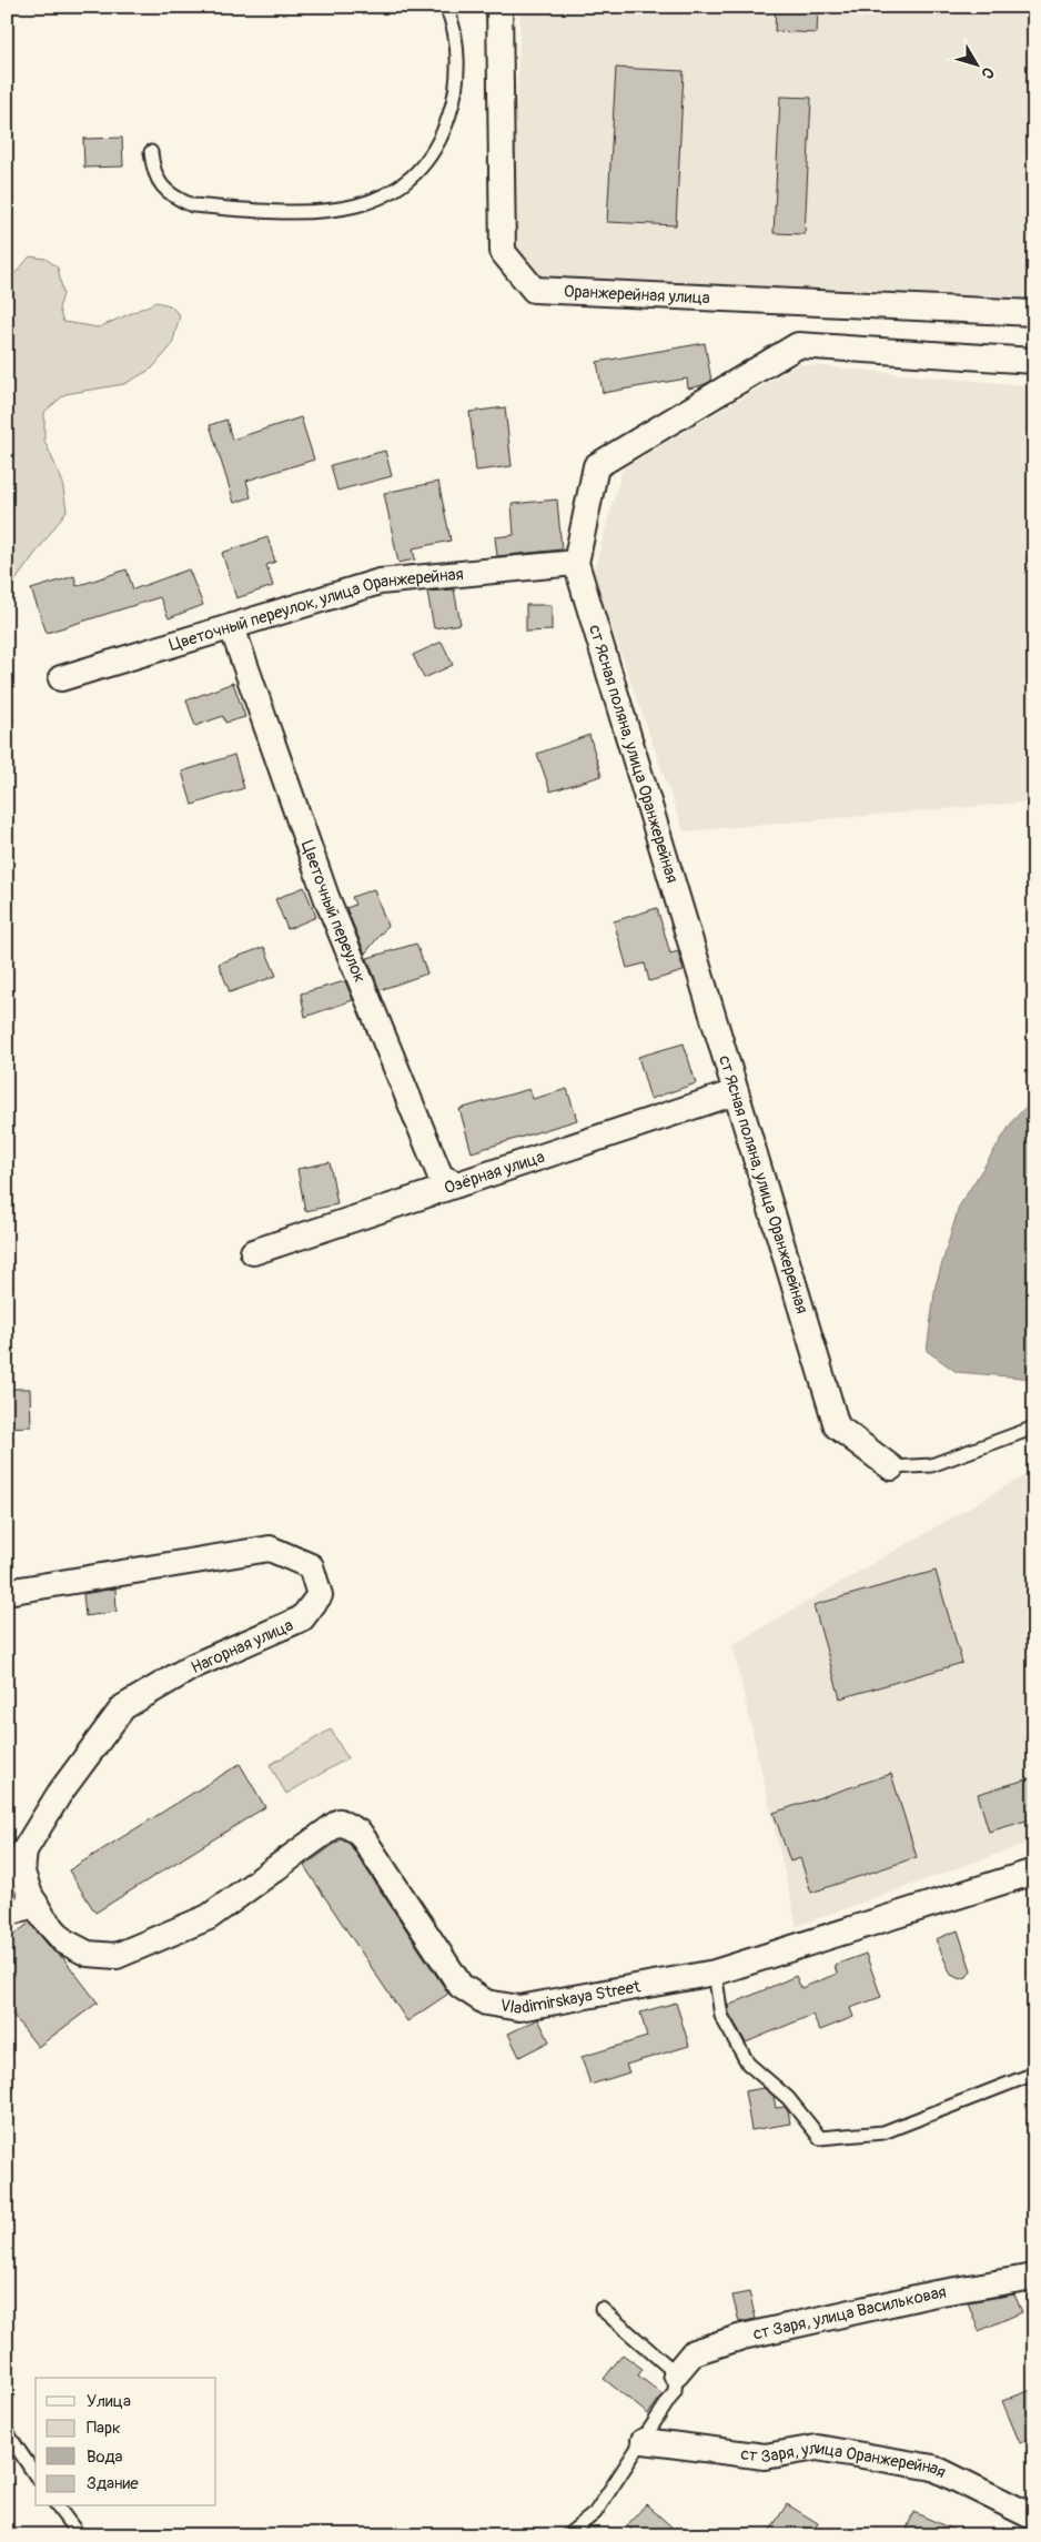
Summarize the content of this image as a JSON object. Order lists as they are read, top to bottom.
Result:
{
  "streets": {
    "street": [
      "Оранжерейная улица",
      "Цветочный переулок, улица Оранжерейная",
      "ст Ясная поляна, улица Оранжерейная",
      "Цветочный переулок",
      "Озёрная улица",
      "Нагорная улица",
      "Vladimirskaya Street",
      "ст Заря, улица Васильковая",
      "ст Заря, улица Оранжерейная"
    ]
  },
  "crossings": [
    ["Цветочный переулок, улица Оранжерейная", "ст Ясная поляна, улица Оранжерейная"],
    ["Цветочный переулок, улица Оранжерейная", "Цветочный переулок"],
    ["ст Ясная поляна, улица Оранжерейная", "Озёрная улица"],
    ["Цветочный переулок", "Озёрная улица"],
    ["Нагорная улица", "Vladimirskaya Street"]
  ],
  "legend": [
    "Улица",
    "Парк",
    "Вода",
    "Здание"
  ],
  "north": "bottom right"
}
